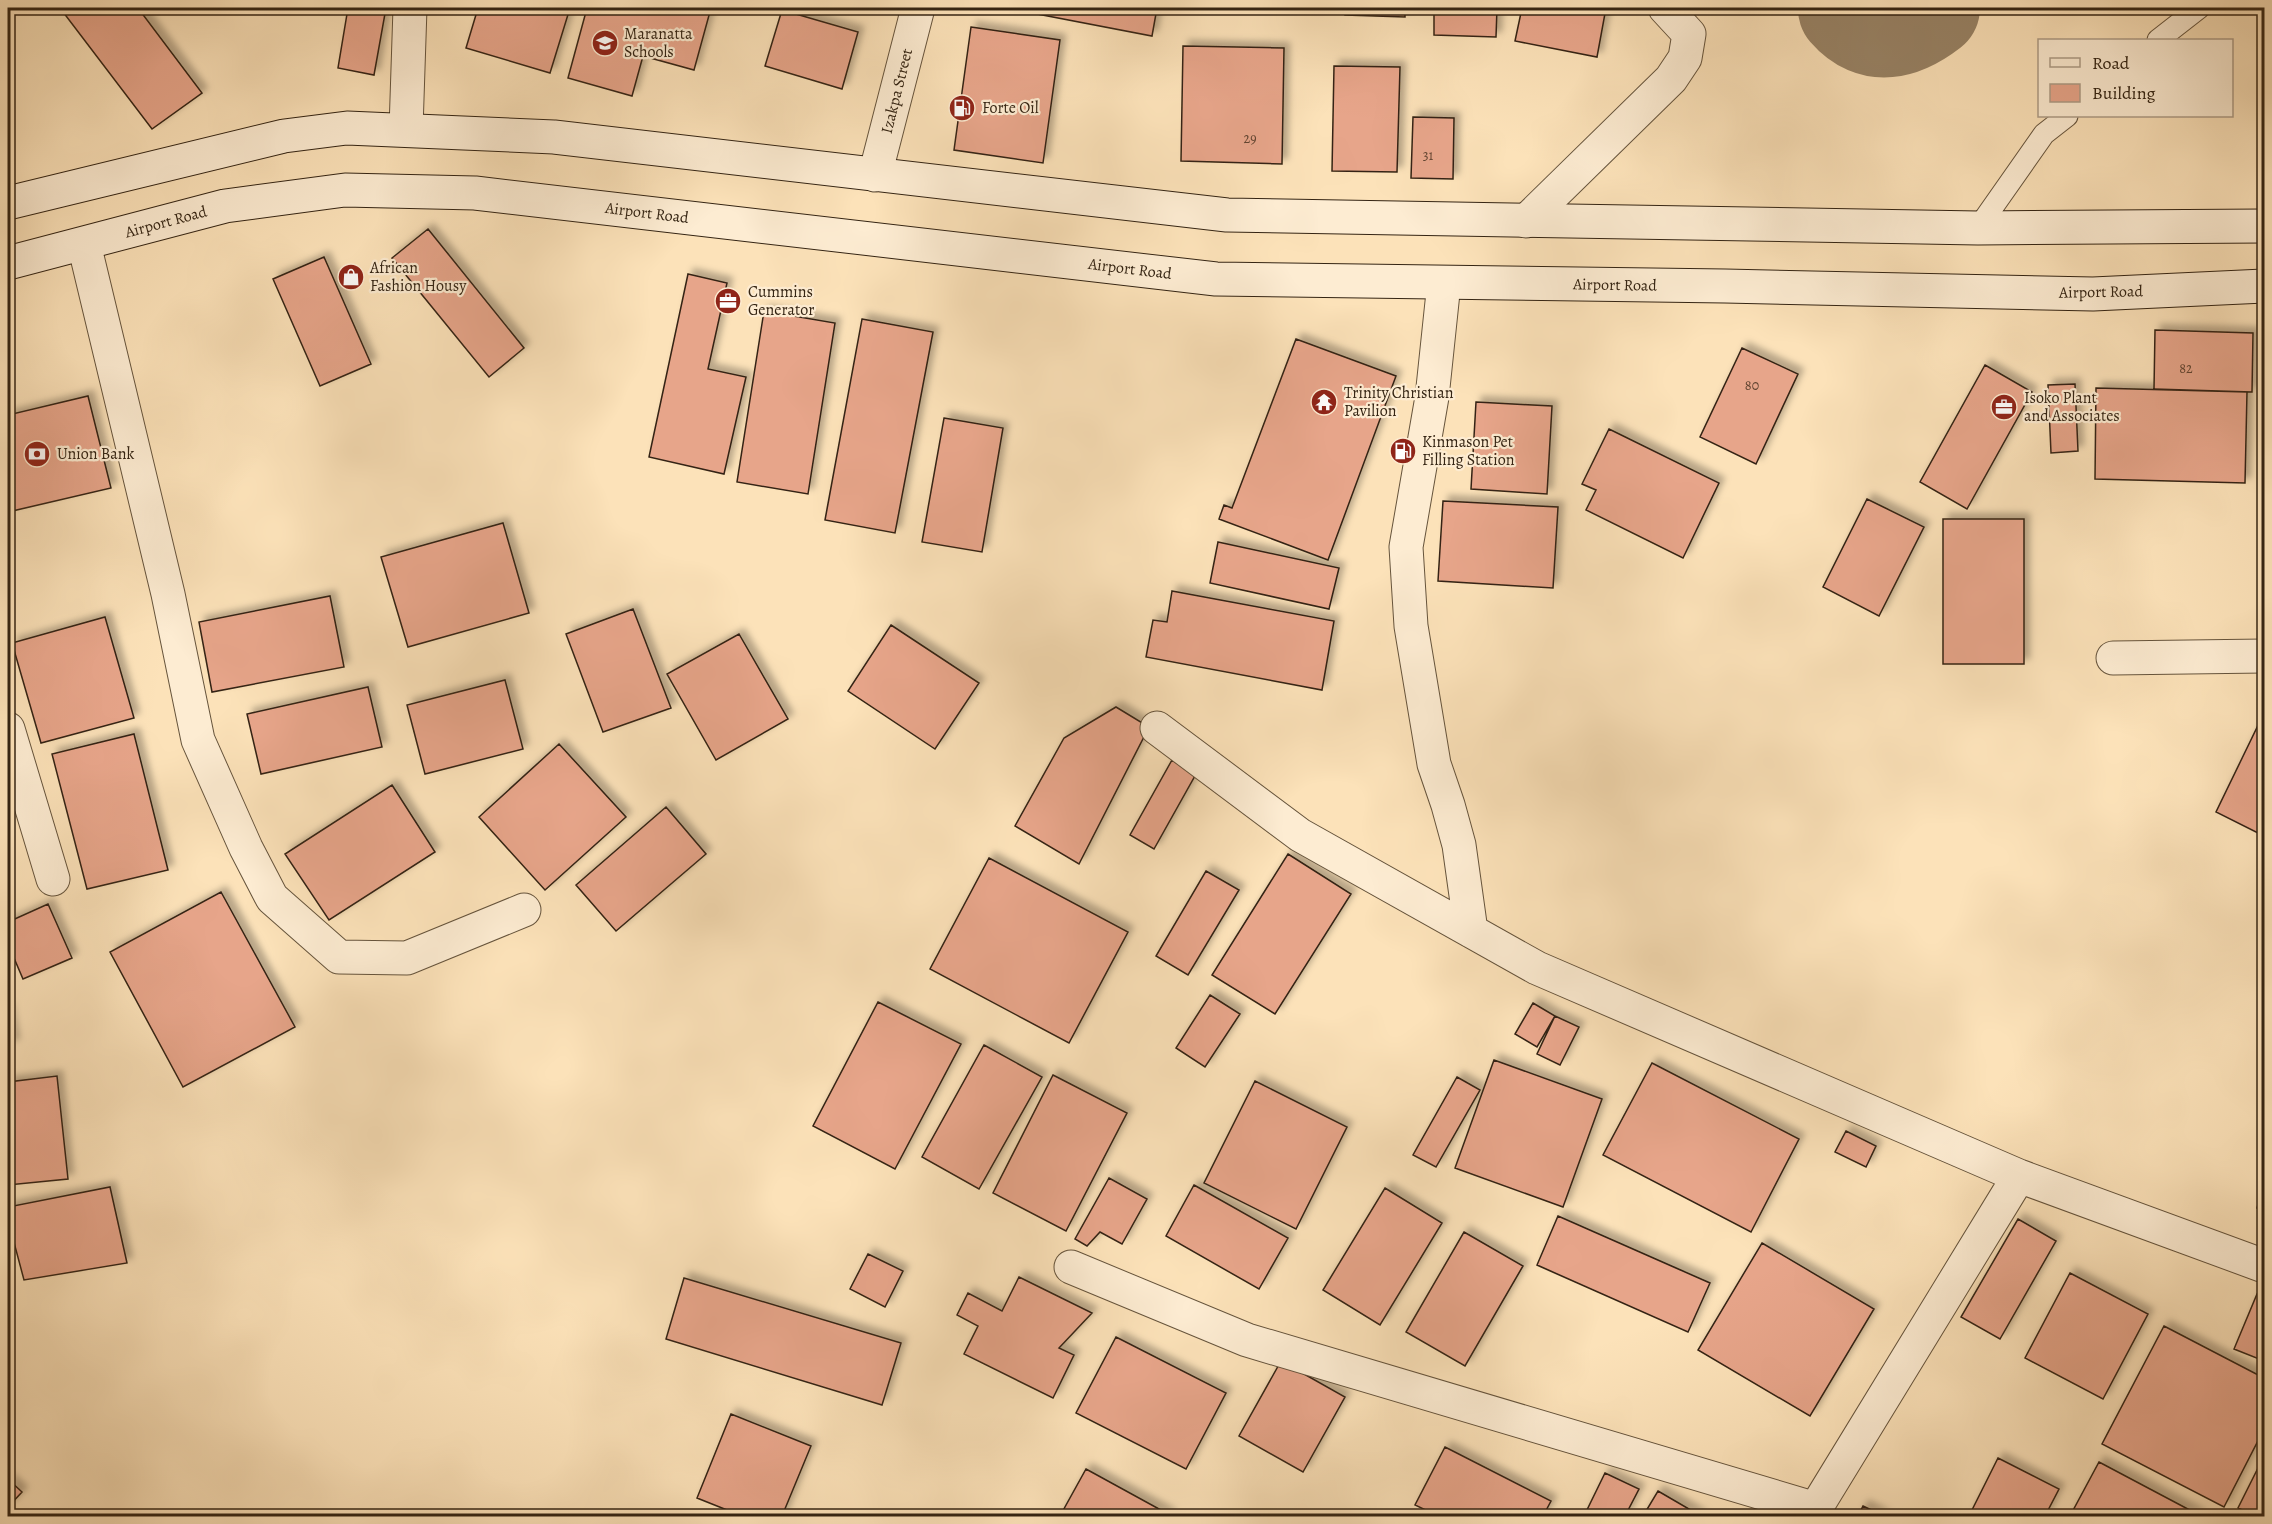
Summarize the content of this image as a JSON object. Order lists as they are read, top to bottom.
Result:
{
  "streets": {
    "street": ["Izakpa Street", "Airport Road"]
  },
  "places": {
    "school or university": ["Maranatta Schools"],
    "fuel station": ["Forte Oil", "Kinmason Pet Filling Station"],
    "shop": ["African Fashion Housy"],
    "office": ["Cummins Generator", "Isoko Plant and Associates"],
    "temple": ["Trinity Christian Pavilion"],
    "bank": ["Union Bank"]
  },
  "house_numbers": [
    "29",
    "31",
    "82",
    "80"
  ],
  "legend": ["Road", "Building"]
}
